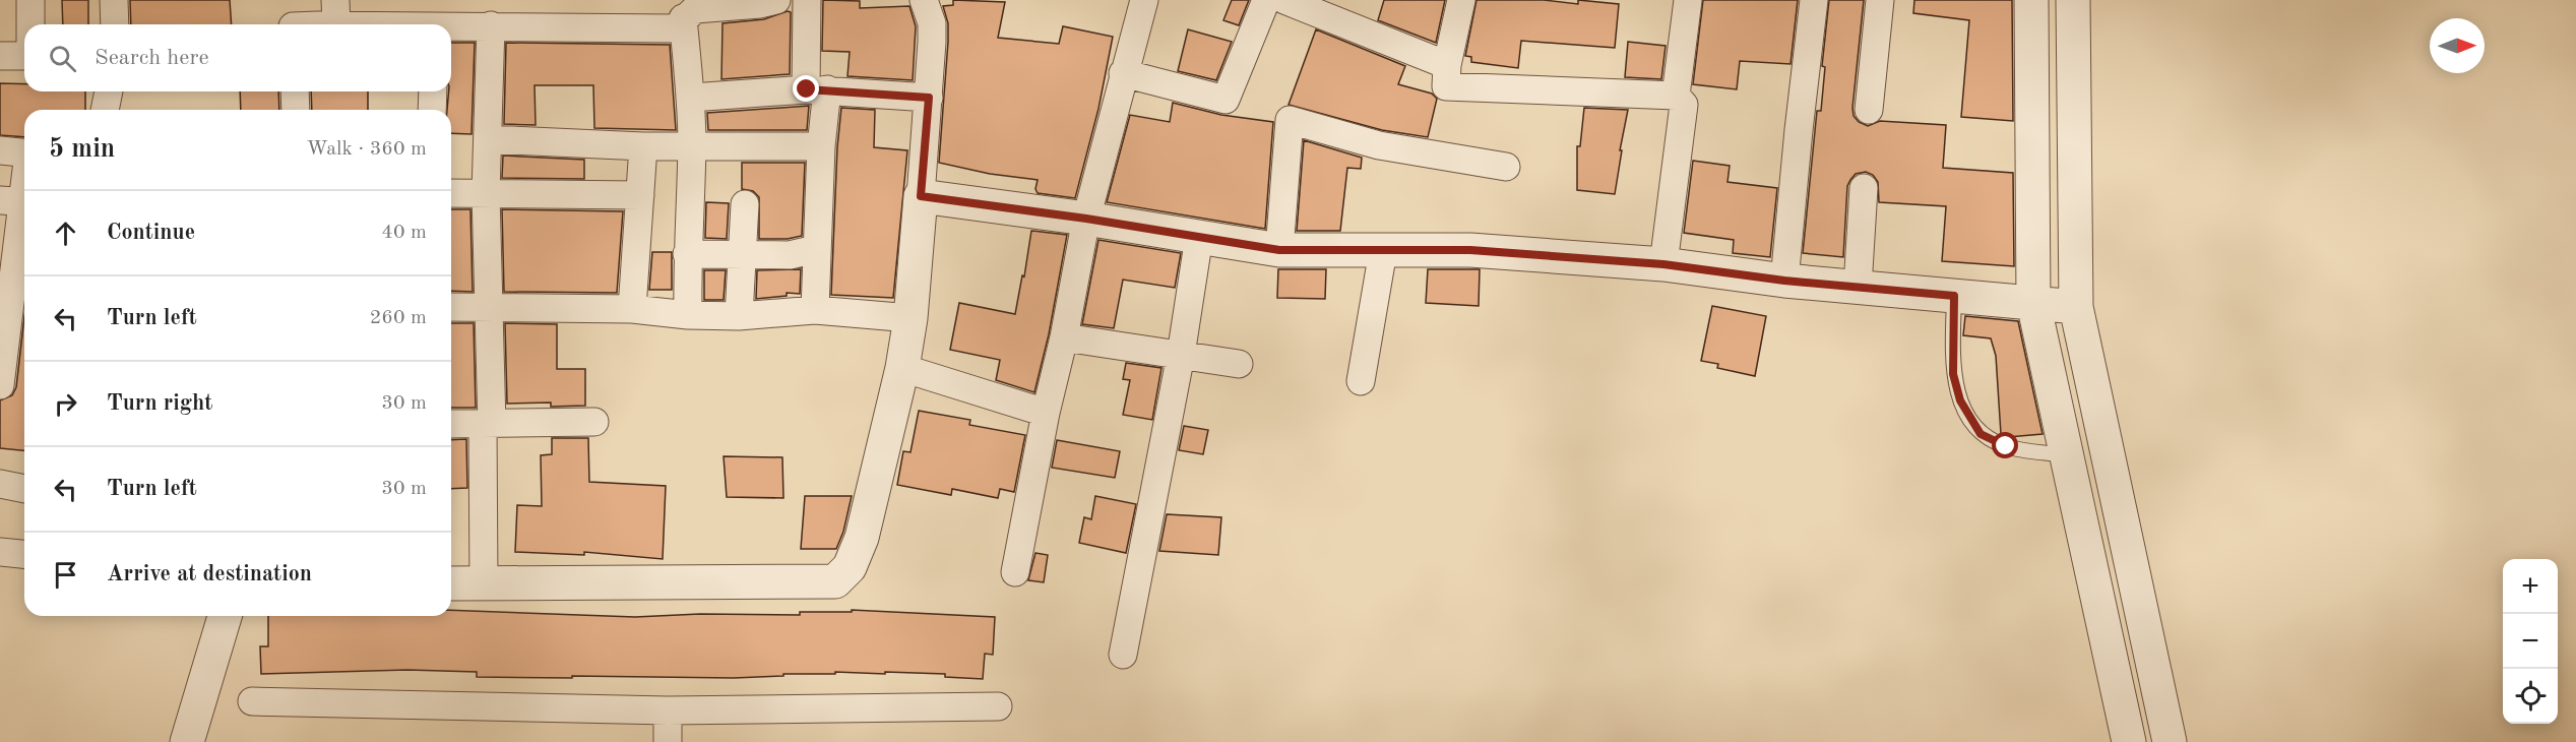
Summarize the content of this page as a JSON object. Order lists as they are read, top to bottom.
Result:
{
  "north": "right",
  "page": {
    "search": "Search here",
    "heading": ["5 min", "Walk · 360 m"],
    "list": [
      ["Continue", "40 m"],
      ["Turn left", "260 m"],
      ["Turn right", "30 m"],
      ["Turn left", "30 m"],
      "Arrive at destination"
    ],
    "map_buttons": ["+", "−"]
  }
}
